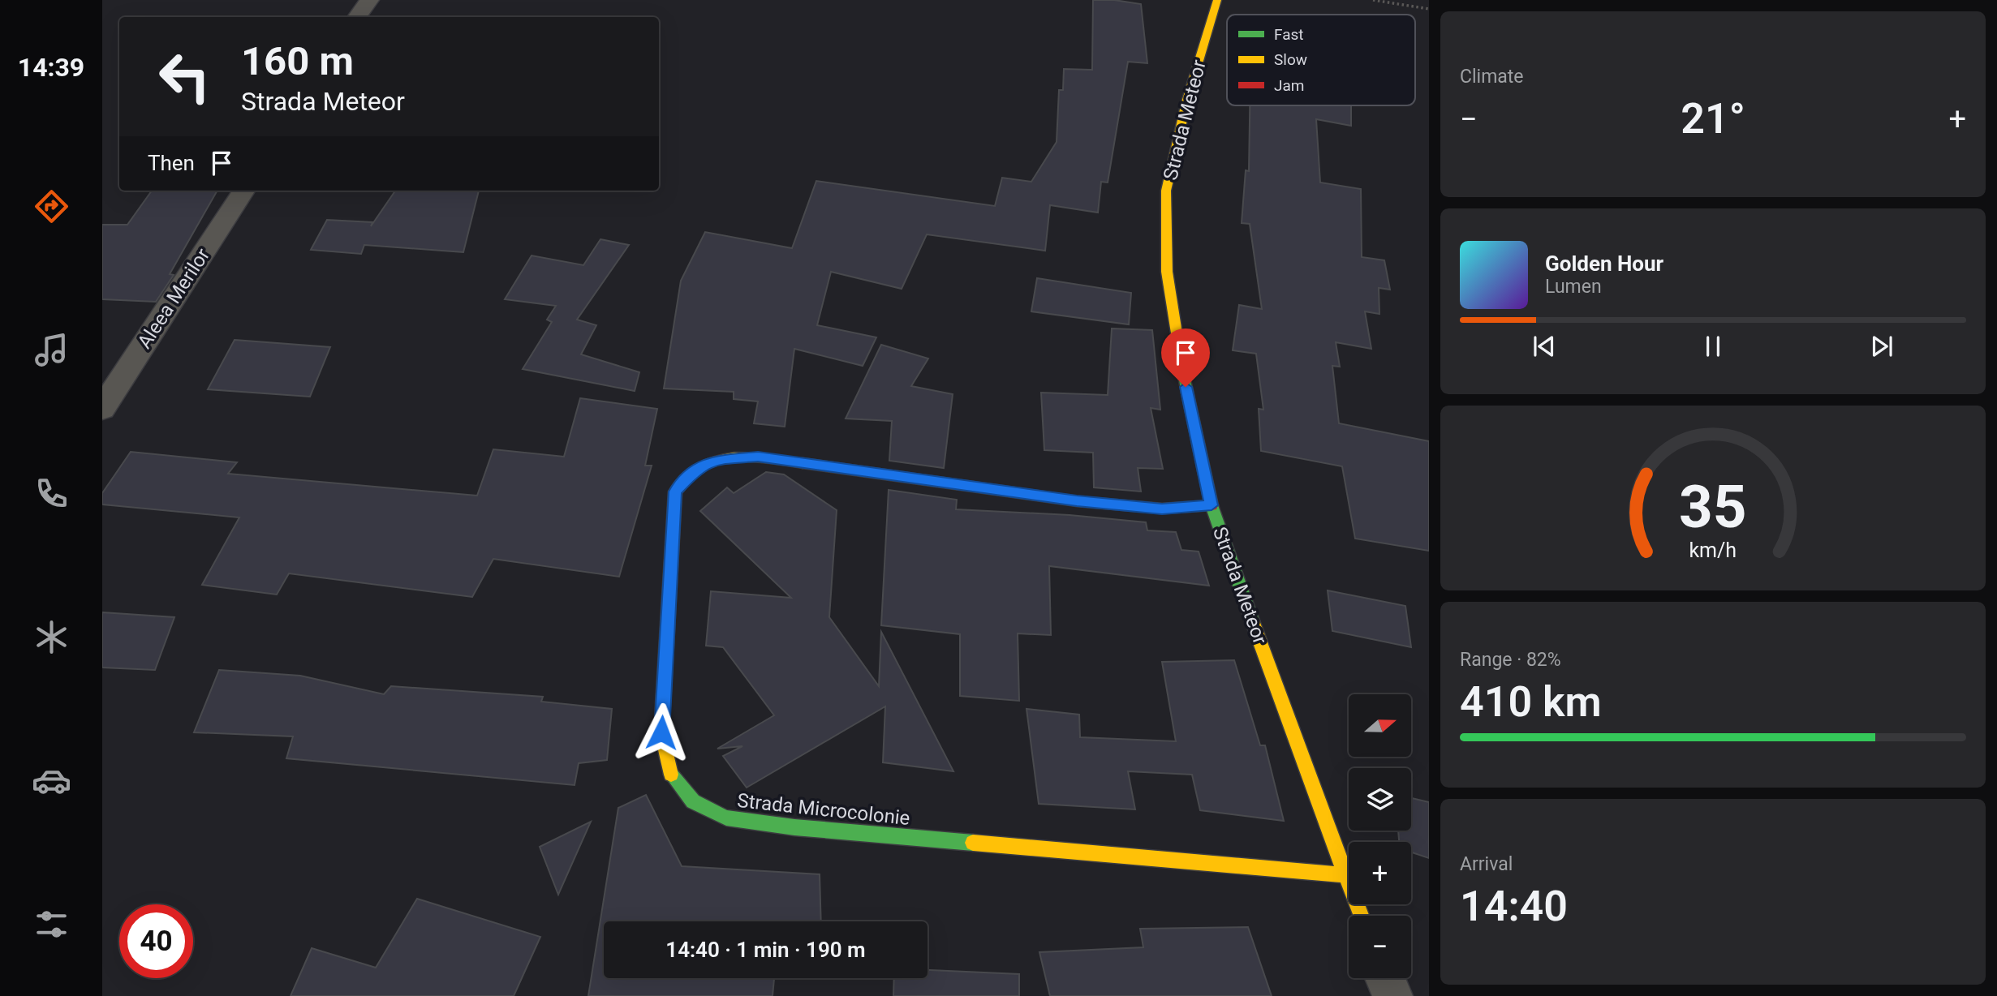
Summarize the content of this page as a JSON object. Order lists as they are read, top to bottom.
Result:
{
  "streets": {
    "street": ["Strada Meteor", "Aleea Merilor", "Strada Microcolonie"]
  },
  "crossings": [
    ["Strada Meteor", "Strada Microcolonie"]
  ],
  "legend": ["Fast", "Slow", "Jam"],
  "north": "right",
  "page": {
    "tabs": "14:39",
    "tile": [
      "Climate",
      ["Range · 82%", "410 km"],
      ["Arrival", "14:40"]
    ],
    "turn": ["160 m", "Strada Meteor"],
    "heat": ["−", "21°", "+"],
    "then": "Then",
    "song": ["Golden Hour", "Lumen"],
    "map_buttons": ["+", "−"],
    "limit": "40",
    "trip": "14:40 · 1 min · 190 m",
    "gauge": ["35", "km/h"]
  }
}
